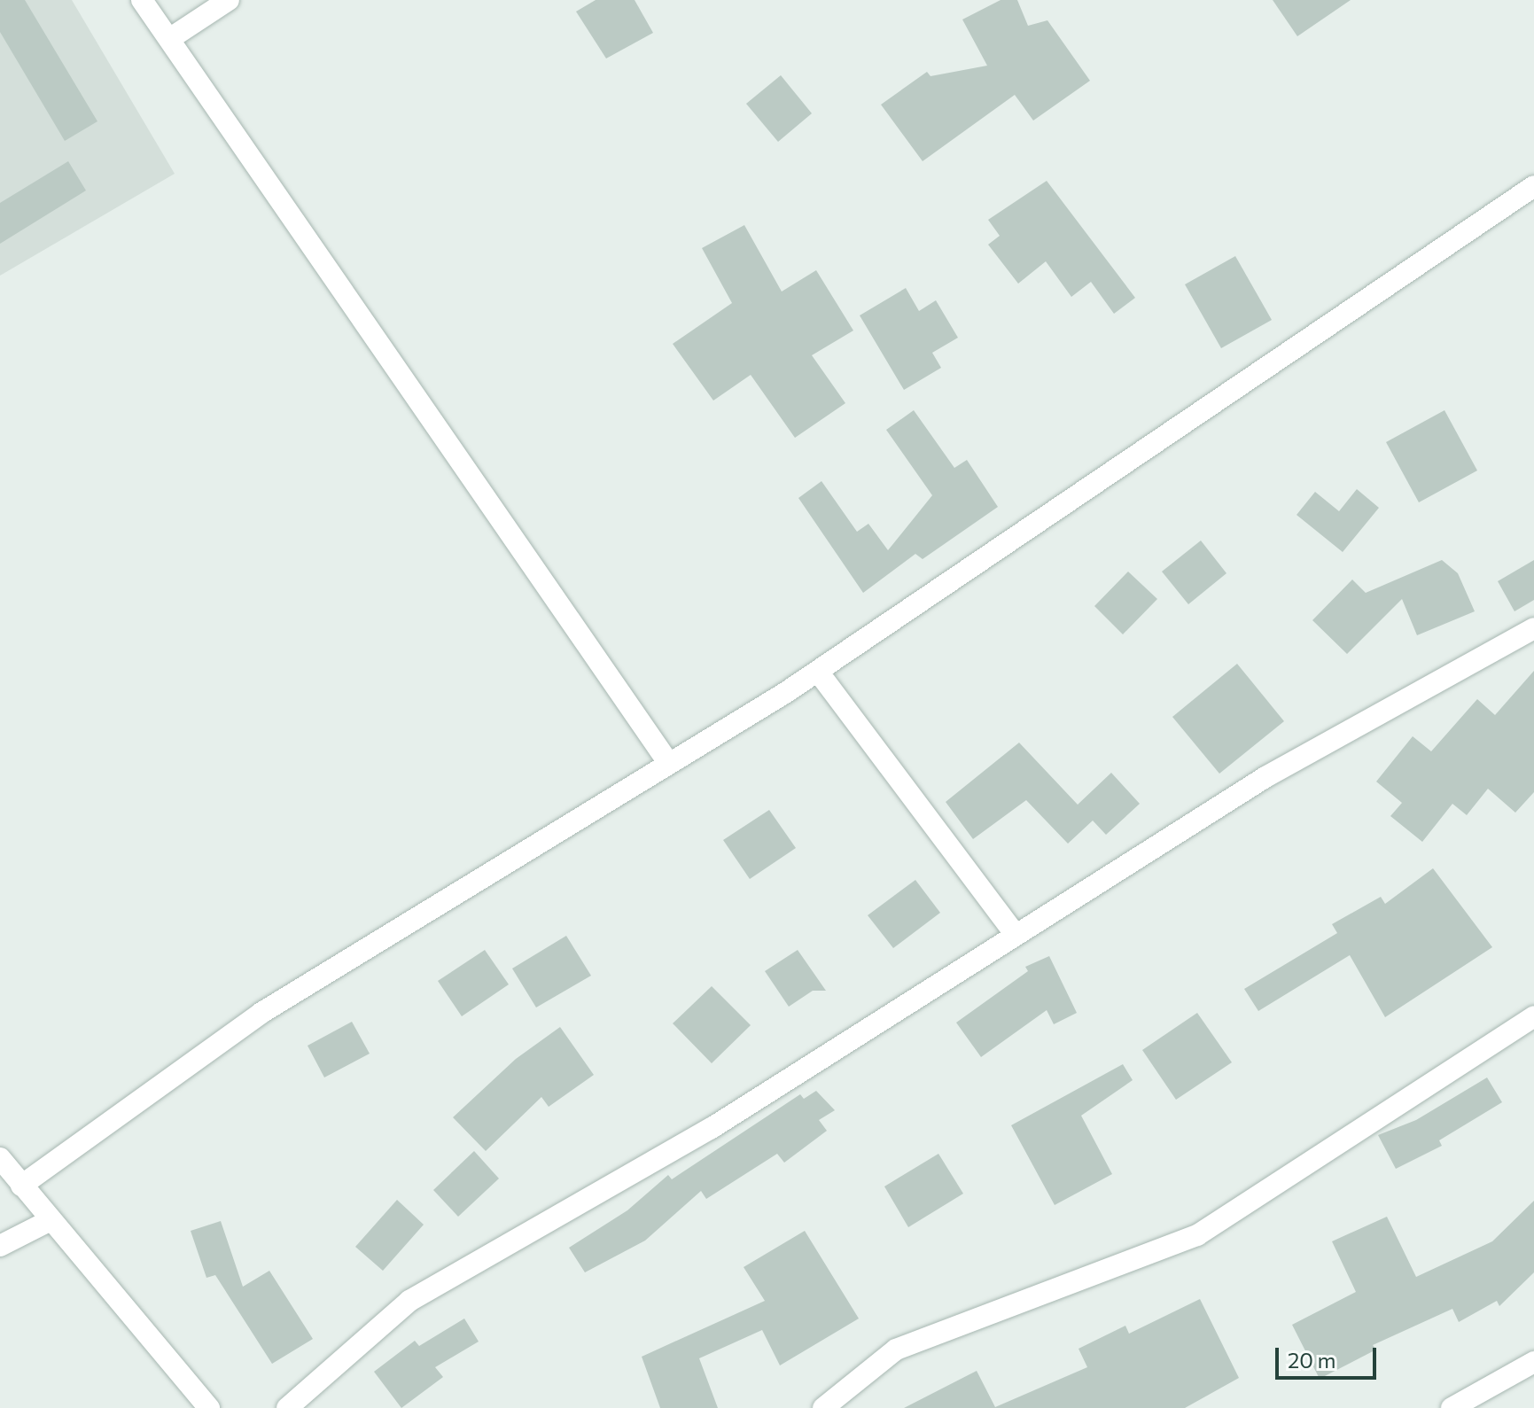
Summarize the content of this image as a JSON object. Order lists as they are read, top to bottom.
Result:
{
  "scale_bar": "20 m"
}
